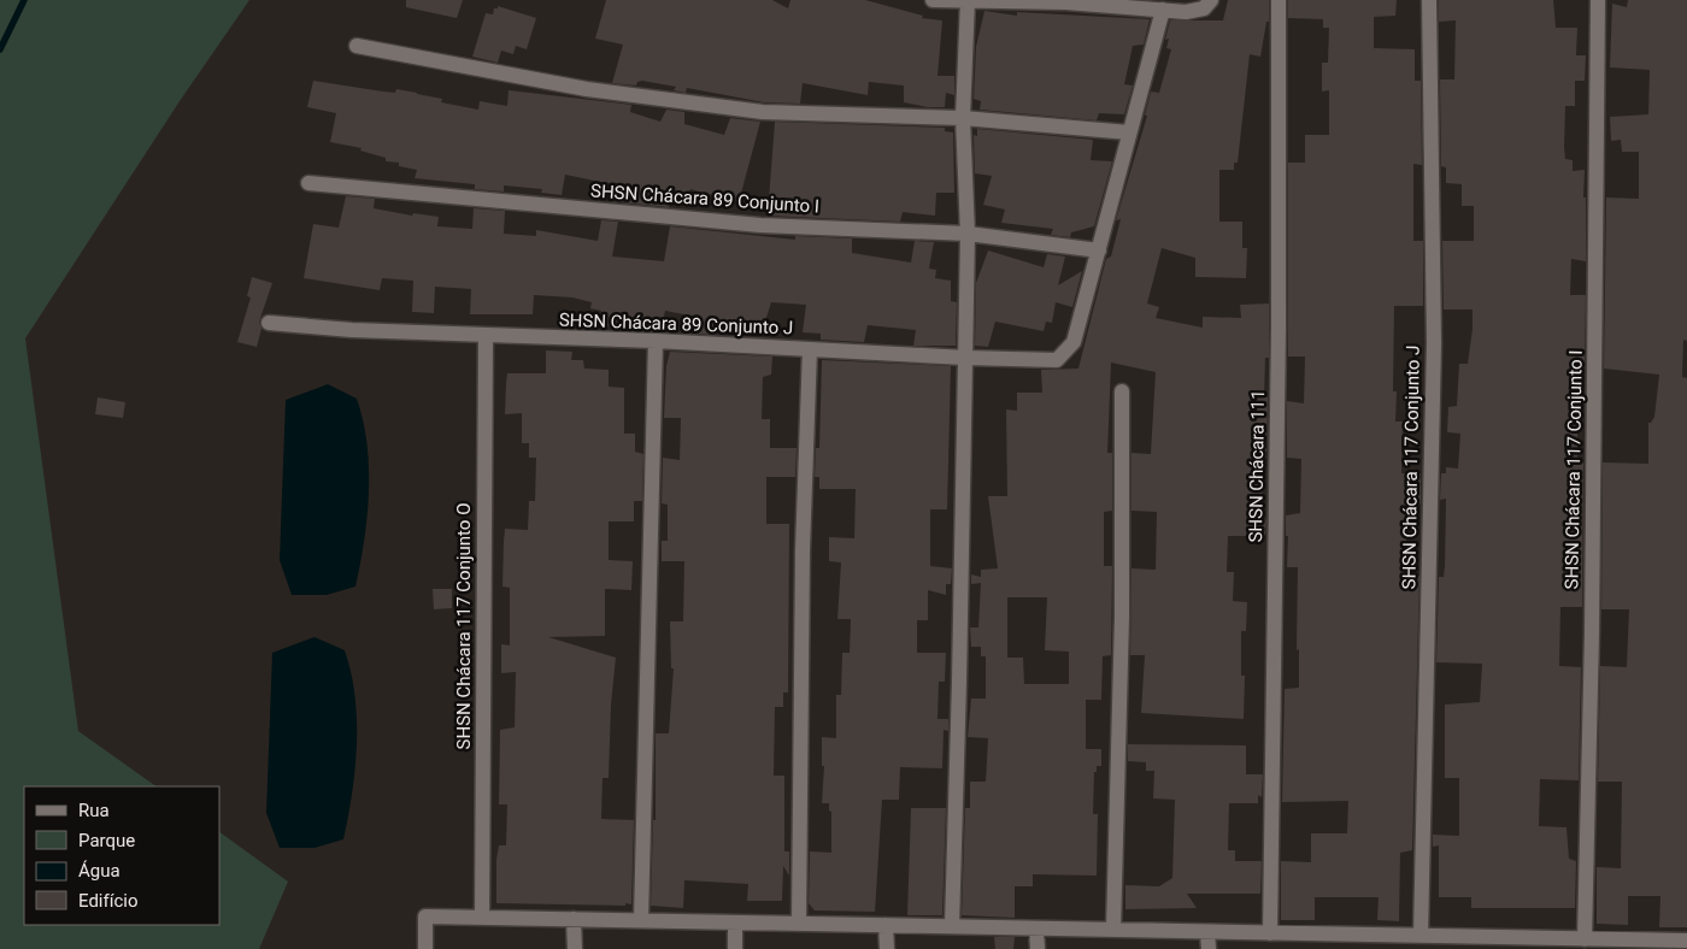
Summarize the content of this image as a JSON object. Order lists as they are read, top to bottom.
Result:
{
  "streets": {
    "street": [
      "SHSN Chácara 89 Conjunto I",
      "SHSN Chácara 89 Conjunto J",
      "SHSN Chácara 111",
      "SHSN Chácara 117 Conjunto J",
      "SHSN Chácara 117 Conjunto I",
      "SHSN Chácara 117 Conjunto O"
    ]
  },
  "crossings": [
    ["SHSN Chácara 89 Conjunto I", "SHSN Chácara 89 Conjunto J"],
    ["SHSN Chácara 89 Conjunto J", "SHSN Chácara 117 Conjunto O"]
  ],
  "legend": [
    "Rua",
    "Parque",
    "Água",
    "Edifício"
  ]
}
